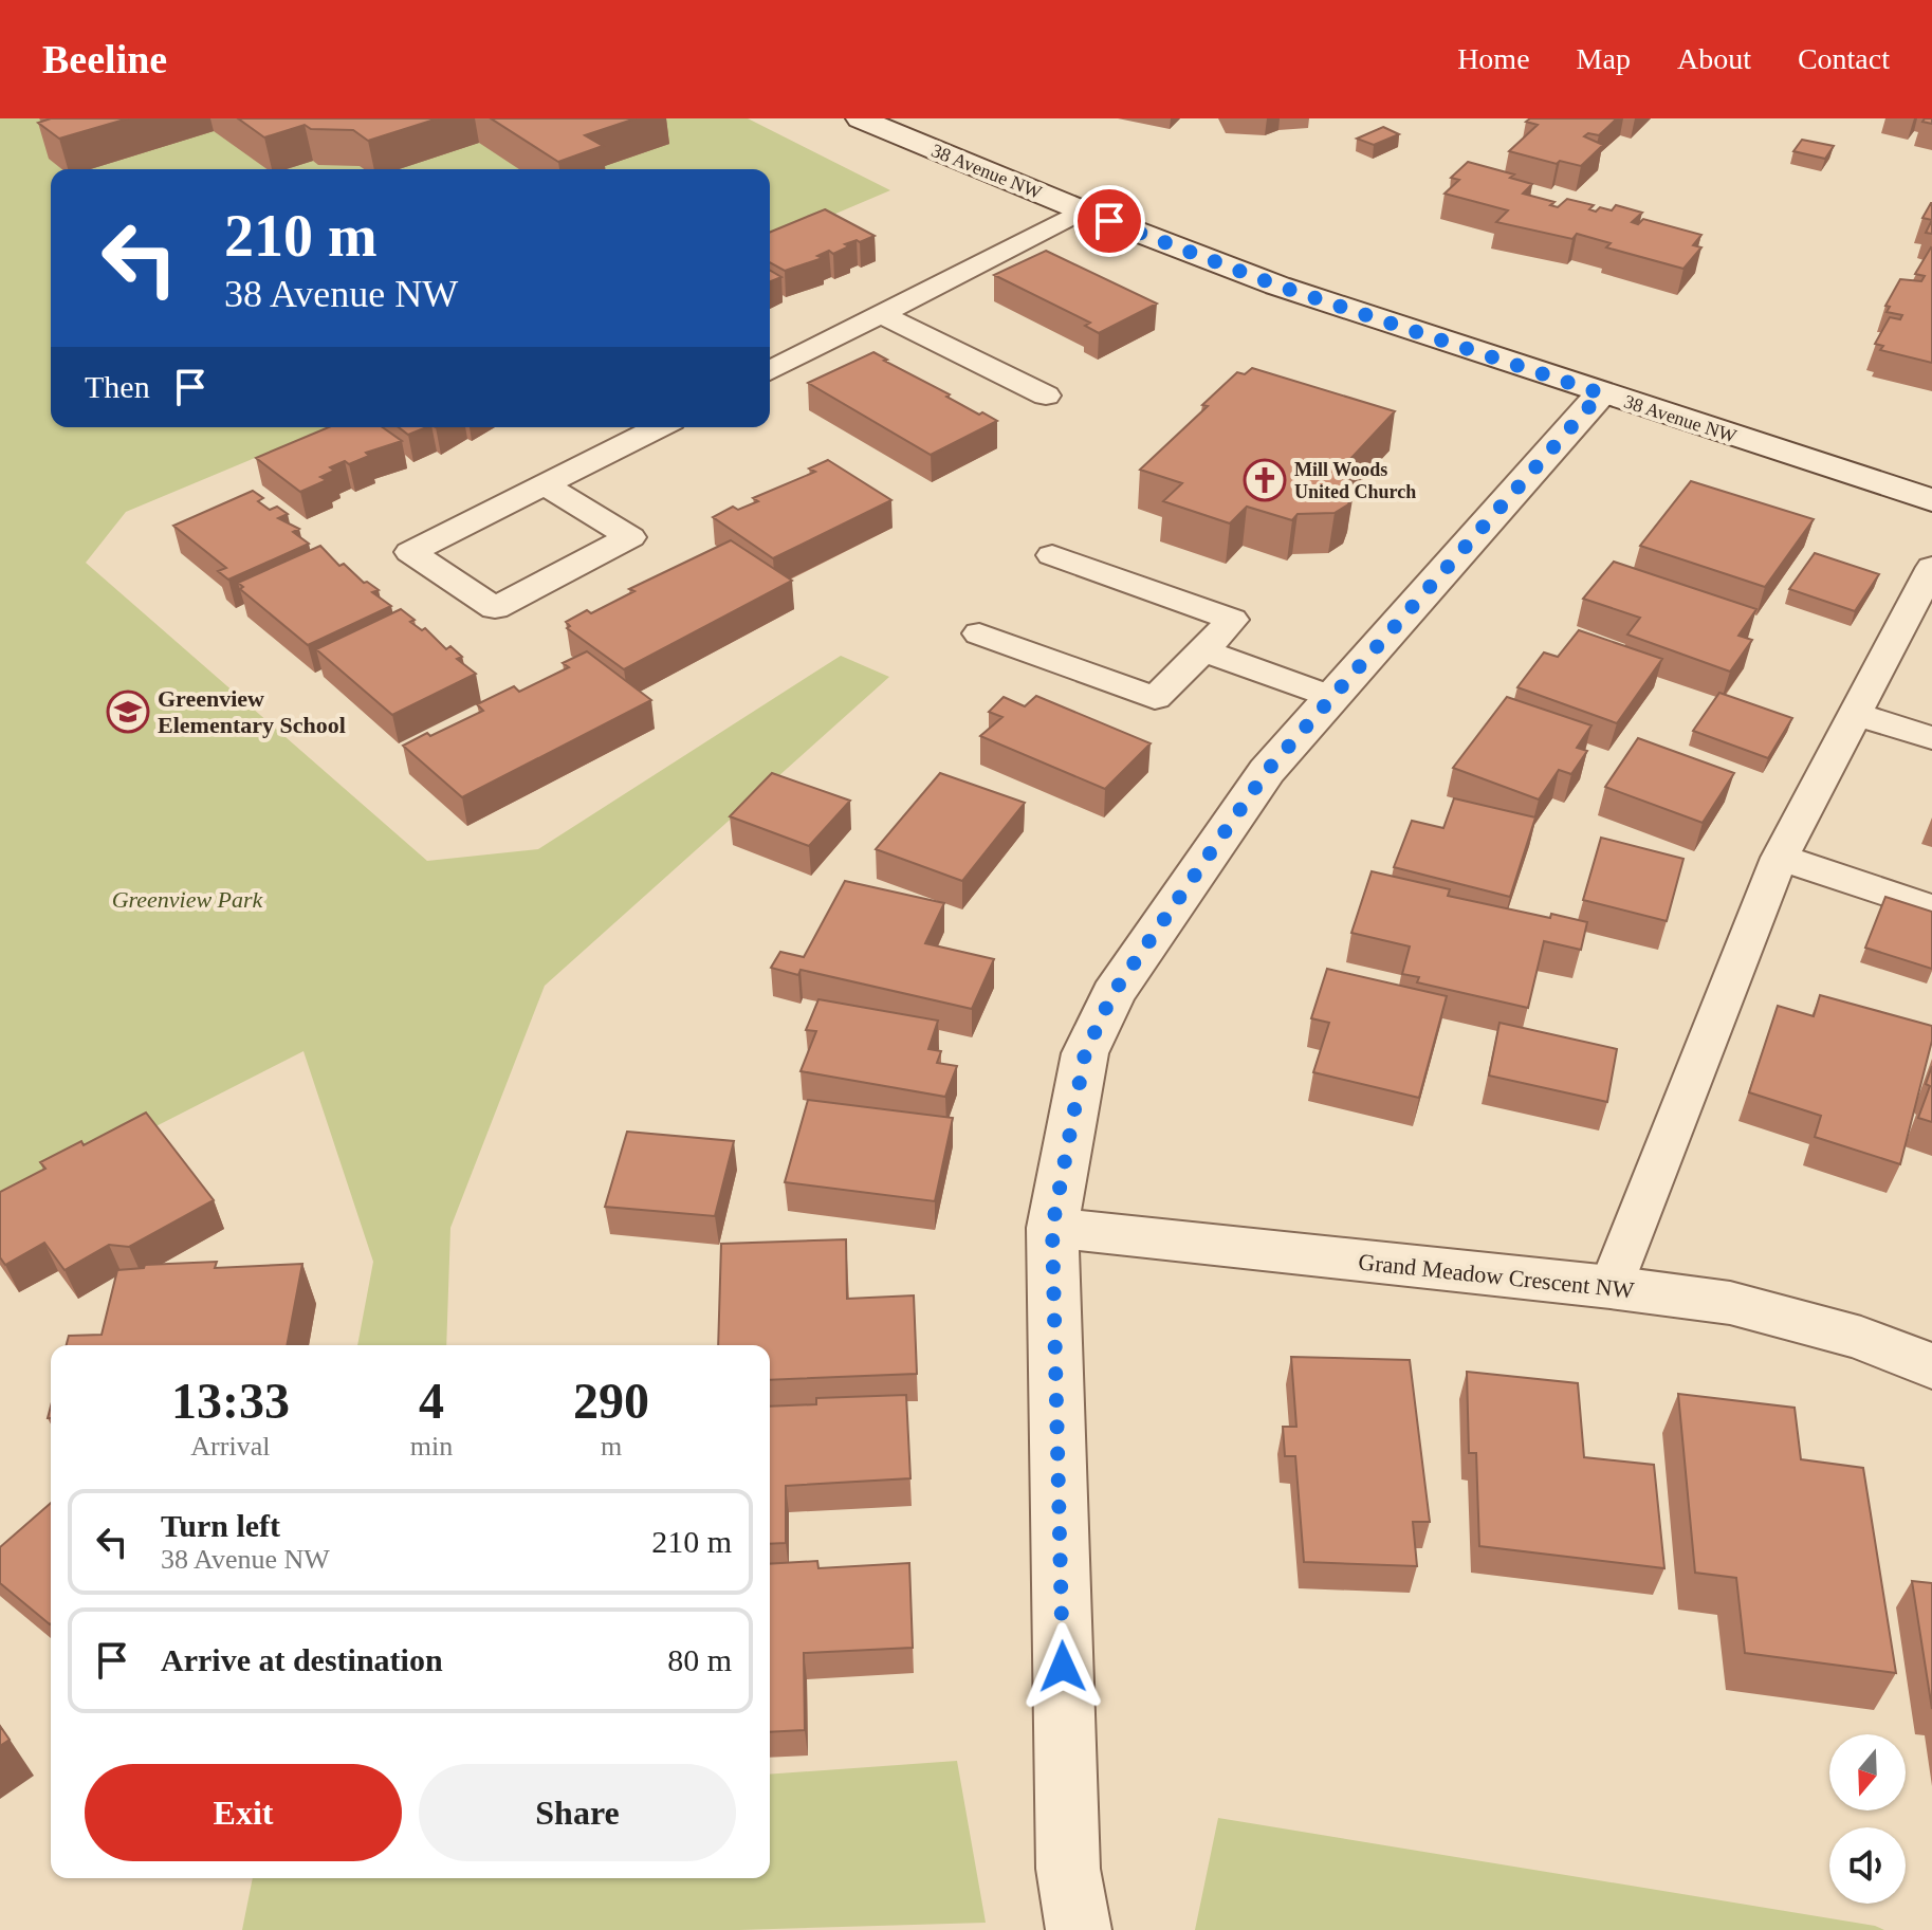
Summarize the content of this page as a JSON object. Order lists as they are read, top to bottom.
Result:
{
  "streets": {
    "street": ["38 Avenue NW", "Grand Meadow Crescent NW"]
  },
  "parks": ["Greenview Park"],
  "places": {
    "church": ["Mill Woods United Church"],
    "school or university": ["Greenview Elementary School"]
  },
  "north": "bottom",
  "page": {
    "header": "Beeline",
    "nav": [
      "Home",
      "Map",
      "About",
      "Contact"
    ],
    "turn": ["210 m", "38 Avenue NW"],
    "then": "Then",
    "eta": [
      "13:33",
      "Arrival",
      "4",
      "min",
      "290",
      "m"
    ],
    "list": [
      {
        "name": "Turn left",
        "note": "38 Avenue NW",
        "value": "210 m"
      },
      {
        "name": "Arrive at destination",
        "value": "80 m"
      }
    ],
    "buttons": ["Exit", "Share"]
  }
}
